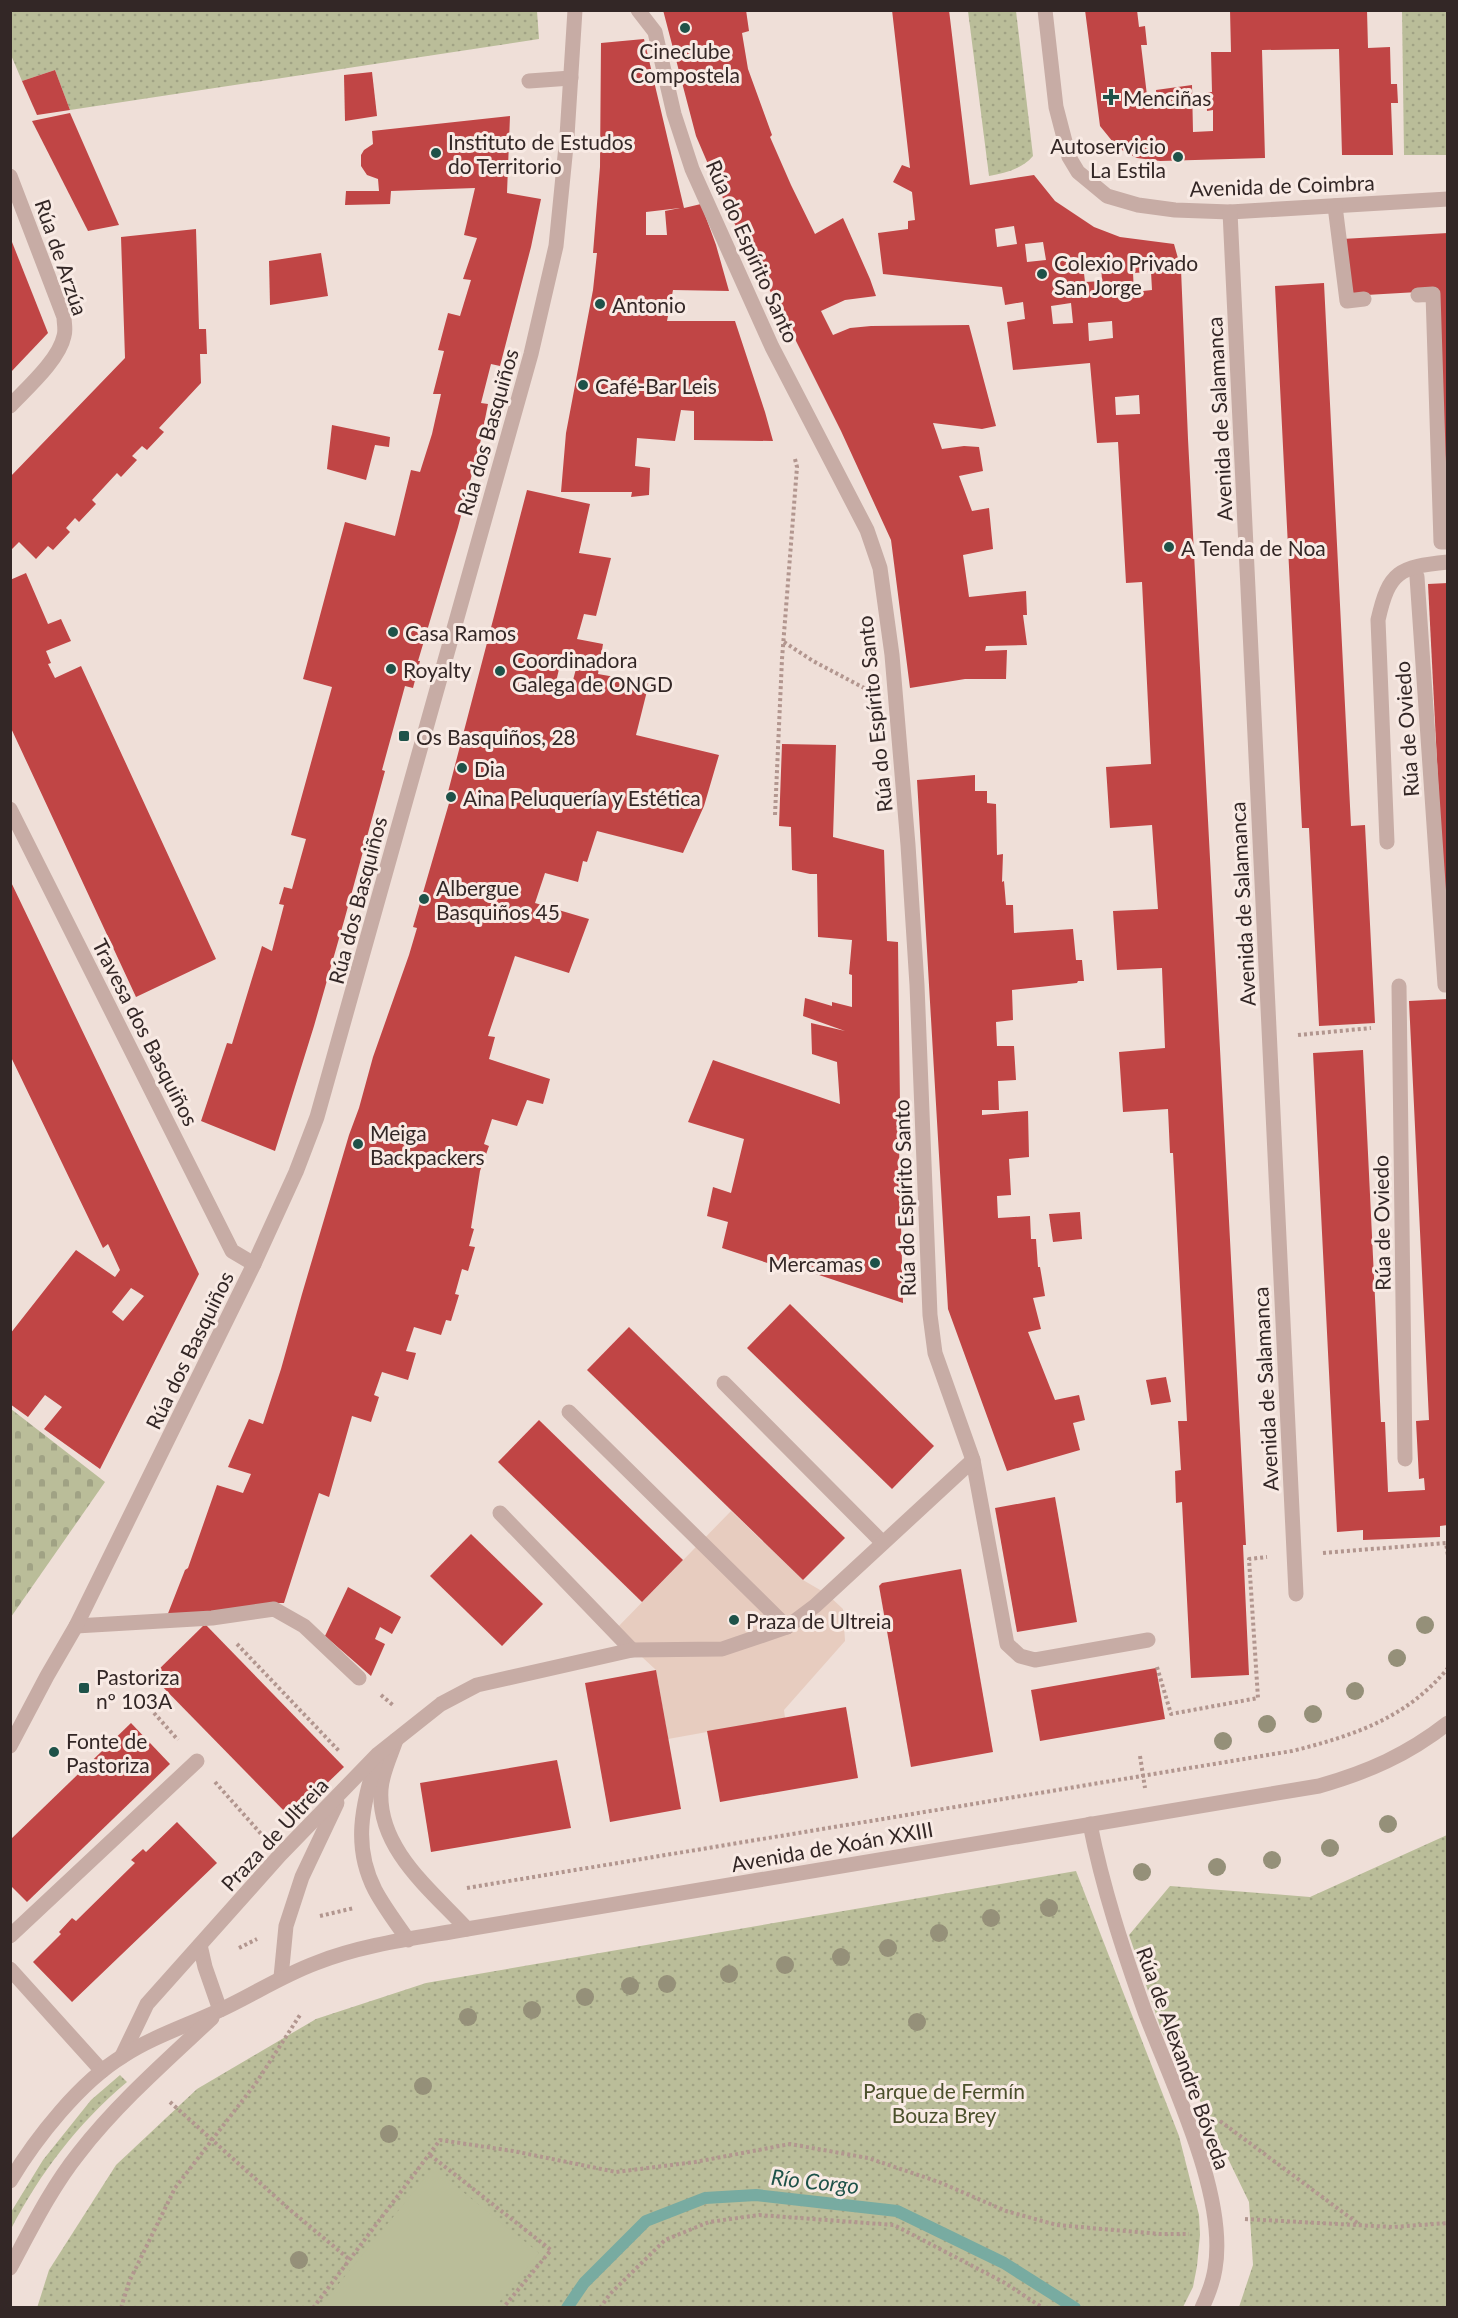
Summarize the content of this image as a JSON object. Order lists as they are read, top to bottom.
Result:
{
  "streets": {
    "street": [
      "Avenida de Coimbra",
      "Rúa do Espírito Santo",
      "Rúa de Arzúa",
      "Avenida de Salamanca",
      "Rúa dos Basquiños",
      "Rúa de Oviedo",
      "Travesa dos Basquiños",
      "Praza de Ultreia",
      "Avenida de Xoán XXIII",
      "Rúa de Alexandre Bóveda"
    ]
  },
  "crossings": [
    ["Avenida de Coimbra", "Avenida de Salamanca"],
    ["Rúa do Espírito Santo", "Praza de Ultreia"],
    ["Rúa dos Basquiños", "Travesa dos Basquiños"],
    ["Praza de Ultreia", "Avenida de Xoán XXIII"],
    ["Avenida de Xoán XXIII", "Rúa de Alexandre Bóveda"]
  ],
  "water": ["Río Corgo"],
  "parks": ["Parque de Fermín Bouza Brey"],
  "places": {
    "other": [
      "Cineclube Compostela",
      "Instituto de Estudos do Territorio",
      "Autoservicio La Estila",
      "Colexio Privado San Jorge",
      "Antonio",
      "Café-Bar Leis",
      "A Tenda de Noa",
      "Casa Ramos",
      "Royalty",
      "Coordinadora Galega de ONGD",
      "Dia",
      "Aina Peluquería y Estética",
      "Albergue Basquiños 45",
      "Meiga Backpackers",
      "Mercamas",
      "Praza de Ultreia",
      "Fonte de Pastoriza"
    ],
    "health": ["Menciñas"],
    "transit": ["Os Basquiños, 28", "Pastoriza nº 103A"]
  }
}
